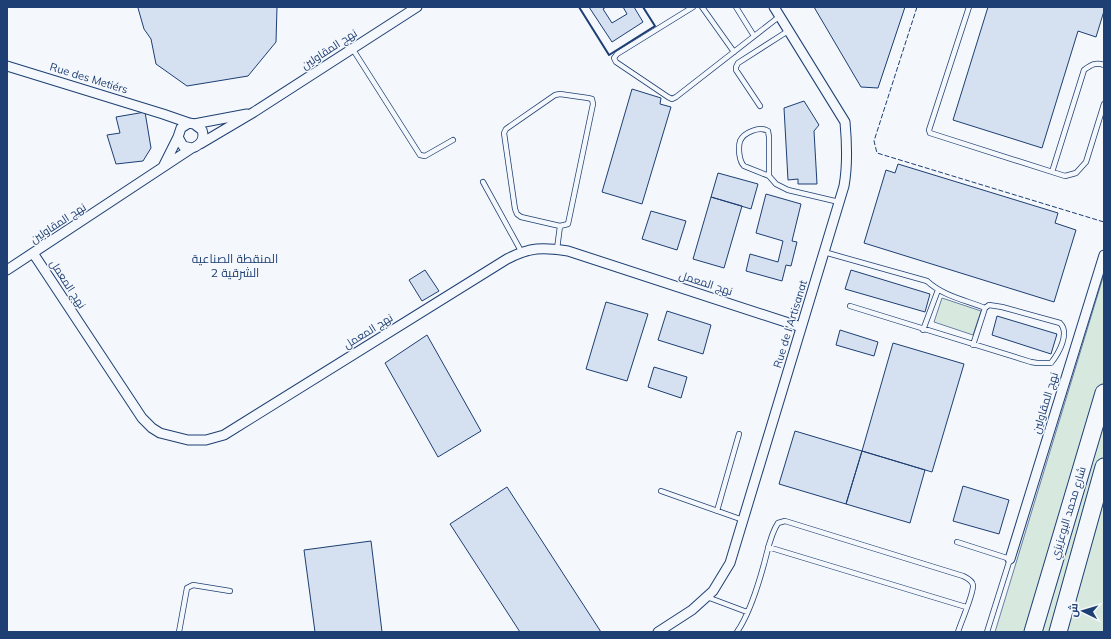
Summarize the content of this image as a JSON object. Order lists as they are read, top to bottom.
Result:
{
  "streets": {
    "highway": ["شارع محمد البوعزيزي"],
    "street": [
      "نهج المقاولين",
      "Rue des Metiérs",
      "نهج المعمل",
      "Rue de l'Artisanat"
    ]
  },
  "crossings": [
    ["نهج المقاولين", "Rue des Metiérs"],
    ["نهج المقاولين", "نهج المعمل"],
    ["نهج المعمل", "Rue de l'Artisanat"]
  ],
  "districts": ["المنقطة الصناعية الشرقية 2"],
  "north": "left"
}
